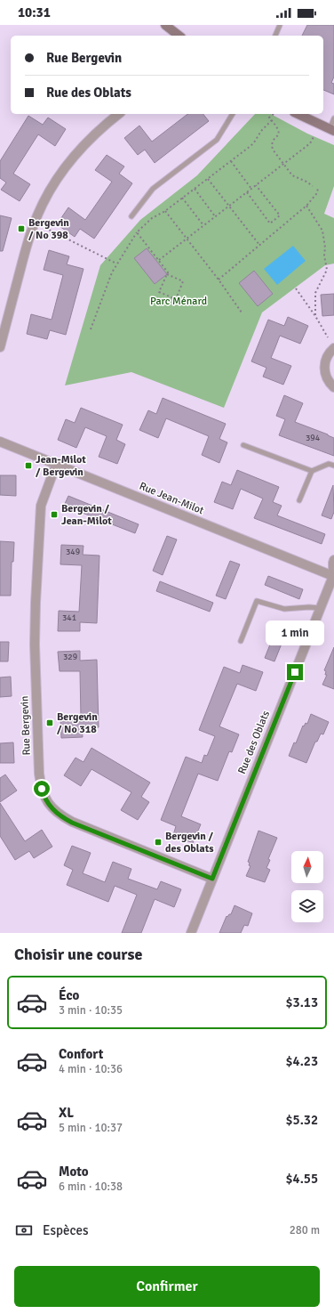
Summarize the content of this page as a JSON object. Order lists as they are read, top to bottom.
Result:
{
  "streets": {
    "street": ["Rue Jean-Milot", "Rue Bergevin", "Rue des Oblats"]
  },
  "crossings": [
    ["Rue Jean-Milot", "Rue Bergevin"],
    ["Rue Jean-Milot", "Rue des Oblats"],
    ["Rue Bergevin", "Rue des Oblats"]
  ],
  "parks": ["Parc Ménard"],
  "places": {
    "transit": [
      "Bergevin / No 398",
      "Jean-Milot / Bergevin",
      "Bergevin / Jean-Milot",
      "Bergevin / No 318",
      "Bergevin / des Oblats"
    ]
  },
  "house_numbers": [
    "394",
    "349",
    "341",
    "329"
  ],
  "north": "top",
  "page": {
    "status": "10:31",
    "banner": ["Rue Bergevin", "Rue des Oblats"],
    "bubble": "1 min",
    "heading": "Choisir une course",
    "list": [
      {
        "name": "Éco",
        "note": "3 min · 10:35",
        "value": "$3.13"
      },
      {
        "name": "Confort",
        "note": "4 min · 10:36",
        "value": "$4.23"
      },
      {
        "name": "XL",
        "note": "5 min · 10:37",
        "value": "$5.32"
      },
      {
        "name": "Moto",
        "note": "6 min · 10:38",
        "value": "$4.55"
      }
    ],
    "pay": ["Espèces", "280 m"],
    "buttons": "Confirmer"
  }
}
